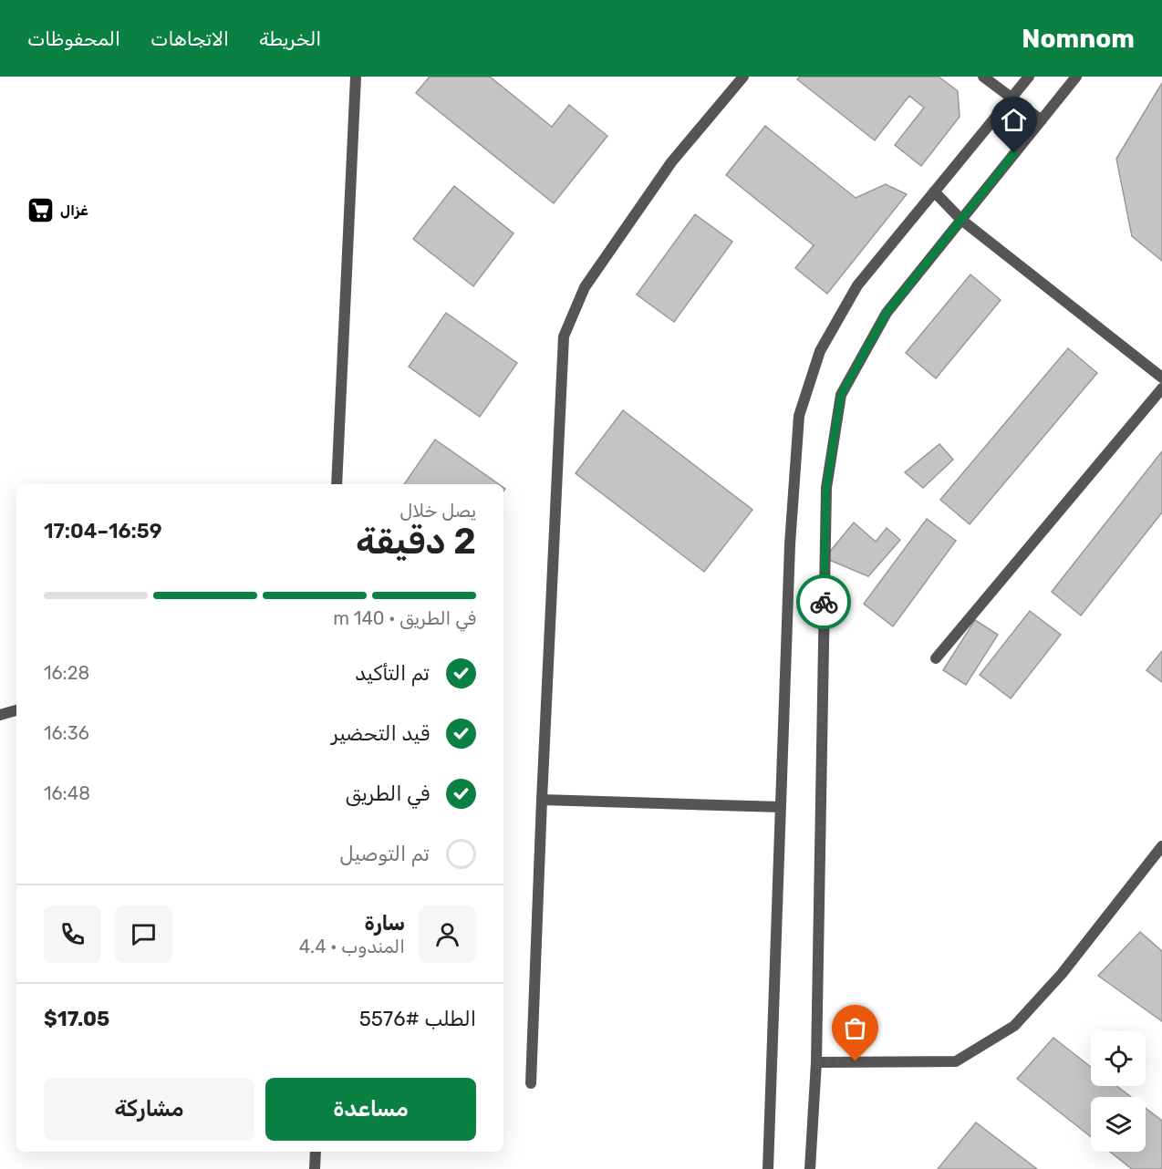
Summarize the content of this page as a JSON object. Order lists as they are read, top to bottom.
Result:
{
  "places": {
    "supermarket": ["غزال"]
  },
  "page": {
    "header": "Nomnom",
    "nav": ["الخريطة", "الاتجاهات", "المحفوظات"],
    "heading": ["2 دقيقة", "يصل خلال", "16:59–17:04"],
    "panel": [
      "سارة",
      "المندوب · 4.4",
      "الطلب #5576",
      "$17.05"
    ],
    "bar": "في الطريق · 140 m",
    "list": [
      ["تم التأكيد", "16:28"],
      ["قيد التحضير", "16:36"],
      ["في الطريق", "16:48"],
      "تم التوصيل"
    ],
    "buttons": ["مساعدة", "مشاركة"]
  }
}
